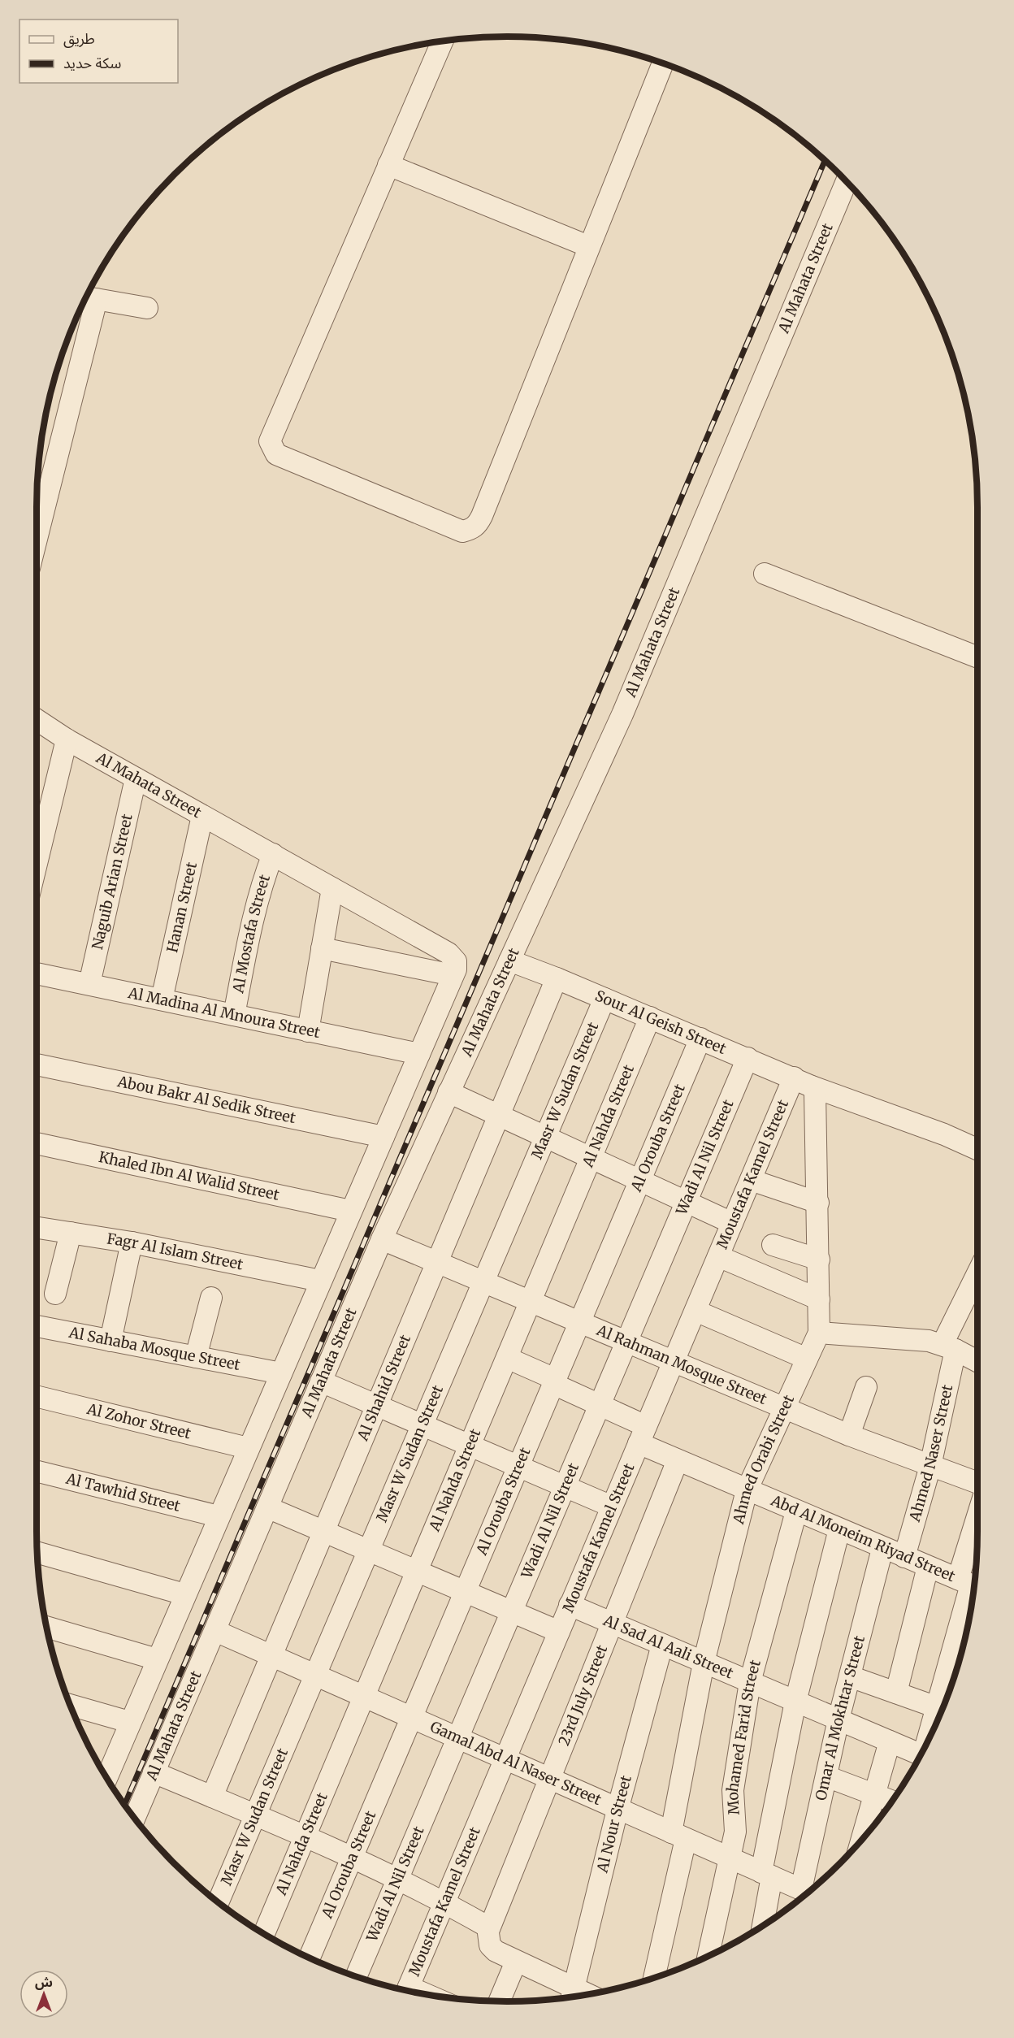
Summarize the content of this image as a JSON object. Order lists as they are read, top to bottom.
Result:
{
  "streets": {
    "street": [
      "Al Mahata Street",
      "Naguib Arian Street",
      "Hanan Street",
      "Al Mostafa Street",
      "Al Madina Al Mnoura Street",
      "Sour Al Geish Street",
      "Masr W Sudan Street",
      "Abou Bakr Al Sedik Street",
      "Al Nahda Street",
      "Al Orouba Street",
      "Wadi Al Nil Street",
      "Moustafa Kamel Street",
      "Khaled Ibn Al Walid Street",
      "Fagr Al Islam Street",
      "Al Sahaba Mosque Street",
      "Al Rahman Mosque Street",
      "Al Shahid Street",
      "Al Zohor Street",
      "Ahmed Naser Street",
      "Ahmed Orabi Street",
      "Al Tawhid Street",
      "Abd Al Moneim Riyad Street",
      "Al Sad Al Aali Street",
      "23rd July Street",
      "Omar Al Mokhtar Street",
      "Mohamed Farid Street",
      "Gamal Abd Al Naser Street",
      "Al Nour Street"
    ]
  },
  "crossings": [
    ["Al Mahata Street", "Naguib Arian Street"],
    ["Al Mahata Street", "Hanan Street"],
    ["Al Mahata Street", "Al Mostafa Street"],
    ["Al Mahata Street", "Sour Al Geish Street"],
    ["Al Mahata Street", "Al Rahman Mosque Street"],
    ["Al Mahata Street", "Gamal Abd Al Naser Street"],
    ["Naguib Arian Street", "Al Madina Al Mnoura Street"],
    ["Hanan Street", "Al Madina Al Mnoura Street"],
    ["Al Mostafa Street", "Al Madina Al Mnoura Street"],
    ["Sour Al Geish Street", "Masr W Sudan Street"],
    ["Sour Al Geish Street", "Al Nahda Street"],
    ["Sour Al Geish Street", "Al Orouba Street"],
    ["Sour Al Geish Street", "Wadi Al Nil Street"],
    ["Sour Al Geish Street", "Moustafa Kamel Street"],
    ["Sour Al Geish Street", "Al Shahid Street"],
    ["Sour Al Geish Street", "Ahmed Orabi Street"],
    ["Masr W Sudan Street", "Al Rahman Mosque Street"],
    ["Masr W Sudan Street", "Gamal Abd Al Naser Street"],
    ["Al Nahda Street", "Al Rahman Mosque Street"],
    ["Al Nahda Street", "Abd Al Moneim Riyad Street"],
    ["Al Nahda Street", "Gamal Abd Al Naser Street"],
    ["Al Orouba Street", "Al Rahman Mosque Street"],
    ["Al Orouba Street", "Abd Al Moneim Riyad Street"],
    ["Al Orouba Street", "Gamal Abd Al Naser Street"],
    ["Wadi Al Nil Street", "Al Rahman Mosque Street"],
    ["Wadi Al Nil Street", "Abd Al Moneim Riyad Street"],
    ["Wadi Al Nil Street", "Gamal Abd Al Naser Street"],
    ["Moustafa Kamel Street", "Al Rahman Mosque Street"],
    ["Moustafa Kamel Street", "Ahmed Orabi Street"],
    ["Moustafa Kamel Street", "Abd Al Moneim Riyad Street"],
    ["Moustafa Kamel Street", "Al Sad Al Aali Street"],
    ["Moustafa Kamel Street", "Gamal Abd Al Naser Street"],
    ["Al Rahman Mosque Street", "Al Shahid Street"],
    ["Al Rahman Mosque Street", "Ahmed Naser Street"],
    ["Al Rahman Mosque Street", "Ahmed Orabi Street"],
    ["Al Shahid Street", "Gamal Abd Al Naser Street"],
    ["Ahmed Naser Street", "Abd Al Moneim Riyad Street"],
    ["Ahmed Orabi Street", "Abd Al Moneim Riyad Street"],
    ["Ahmed Orabi Street", "Al Sad Al Aali Street"],
    ["Ahmed Orabi Street", "Gamal Abd Al Naser Street"],
    ["Abd Al Moneim Riyad Street", "23rd July Street"],
    ["Abd Al Moneim Riyad Street", "Omar Al Mokhtar Street"],
    ["Abd Al Moneim Riyad Street", "Mohamed Farid Street"],
    ["Al Sad Al Aali Street", "23rd July Street"],
    ["Al Sad Al Aali Street", "Omar Al Mokhtar Street"],
    ["Al Sad Al Aali Street", "Mohamed Farid Street"],
    ["Al Sad Al Aali Street", "Al Nour Street"],
    ["23rd July Street", "Gamal Abd Al Naser Street"],
    ["Mohamed Farid Street", "Gamal Abd Al Naser Street"],
    ["Gamal Abd Al Naser Street", "Al Nour Street"]
  ],
  "legend": ["طريق", "سكة حديد"],
  "north": "top"
}
